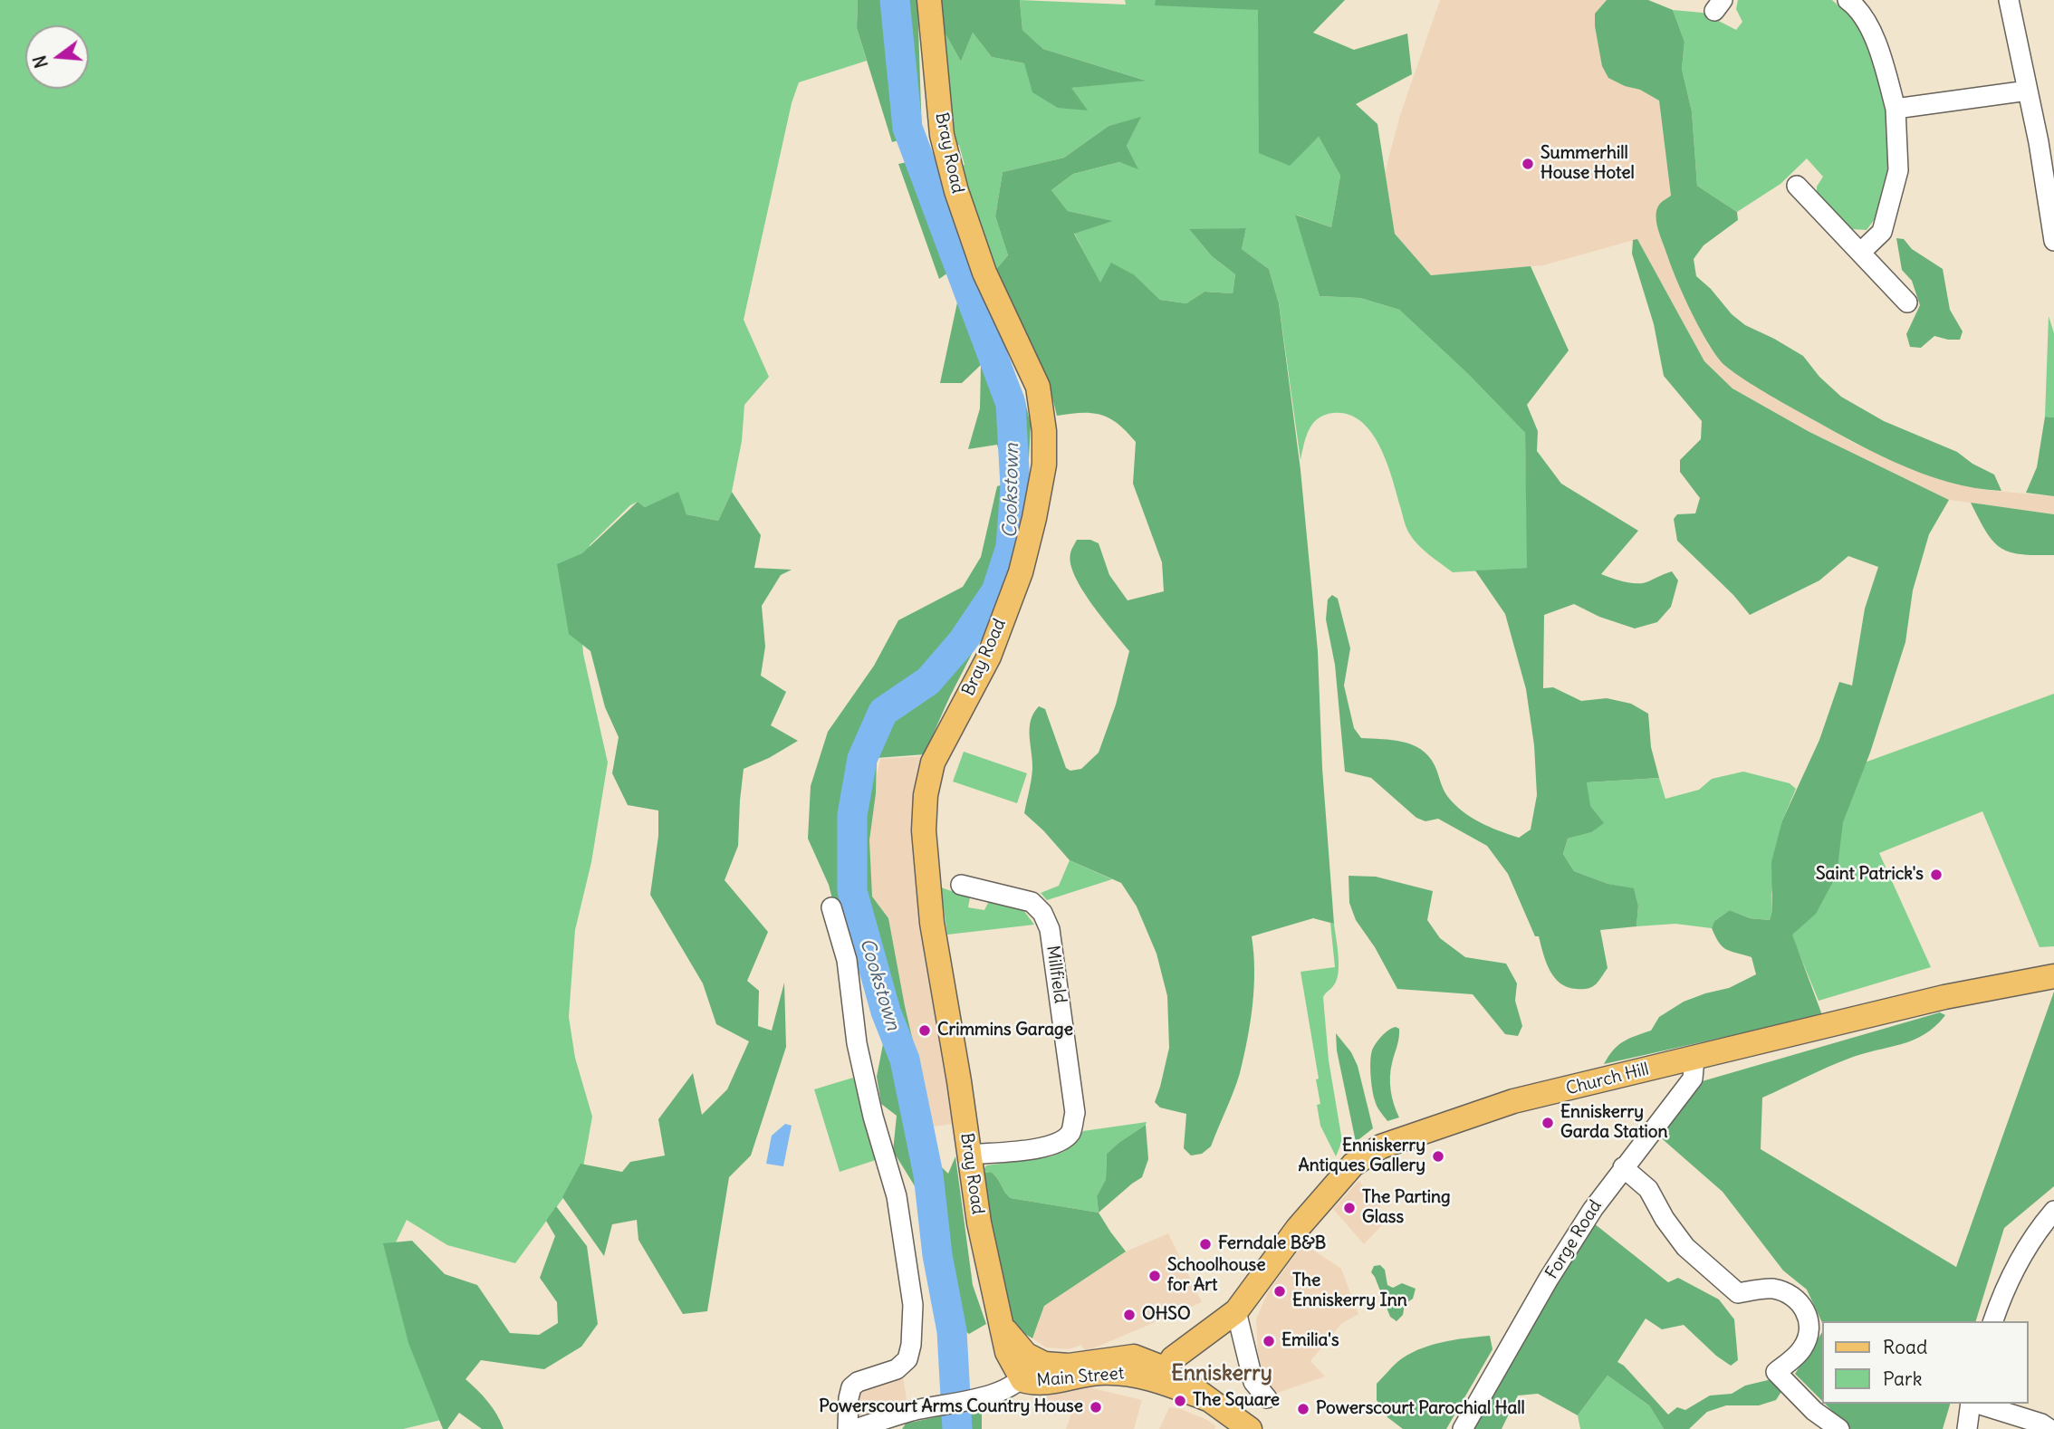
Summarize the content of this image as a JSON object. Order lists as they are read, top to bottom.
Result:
{
  "streets": {
    "main road": ["Bray Road", "Church Hill", "Main Street"],
    "street": ["Millfield", "Forge Road"]
  },
  "crossings": [
    ["Bray Road", "Millfield"],
    ["Bray Road", "Main Street"],
    ["Church Hill", "Forge Road"]
  ],
  "districts": ["Enniskerry"],
  "water": ["Cookstown"],
  "places": [
    "Summerhill House Hotel",
    "Saint Patrick's",
    "Crimmins Garage",
    "Enniskerry Garda Station",
    "Enniskerry Antiques Gallery",
    "The Parting Glass",
    "Ferndale B&B",
    "Schoolhouse for Art",
    "The Enniskerry Inn",
    "OHSO",
    "Emilia's",
    "The Square",
    "Powerscourt Arms Country House",
    "Powerscourt Parochial Hall"
  ],
  "legend": ["Road", "Park"],
  "north": "left"
}
